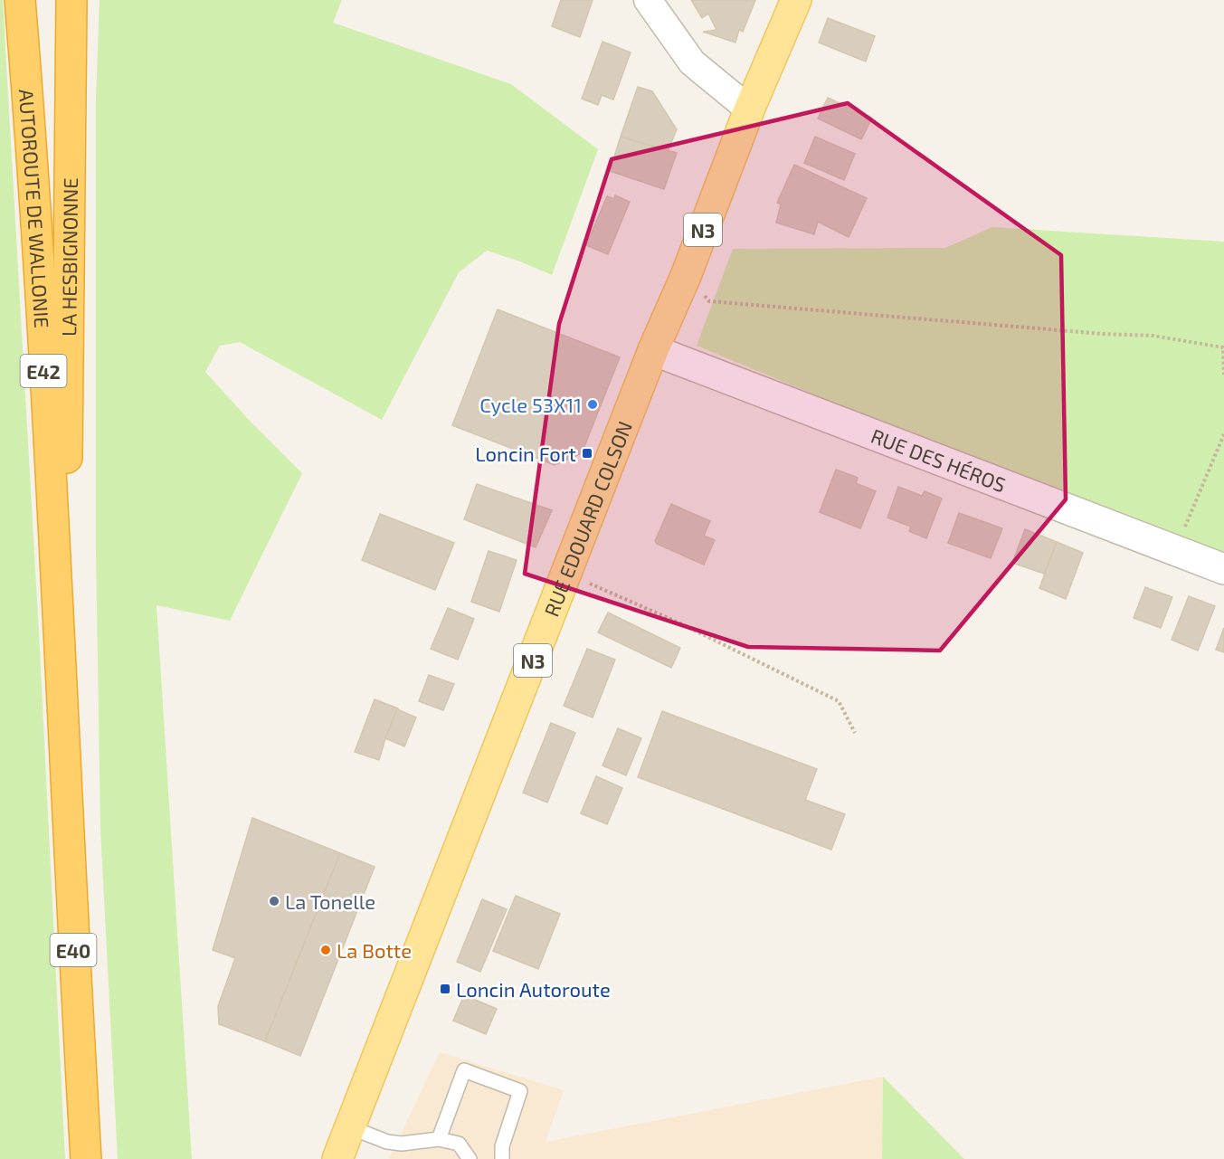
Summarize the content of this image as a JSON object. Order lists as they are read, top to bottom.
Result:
{
  "streets": {
    "highway": [
      "AUTOROUTE DE WALLONIE",
      "LA HESBIGNONNE",
      "E42",
      "E40"
    ],
    "main road": ["N3", "RUE EDOUARD COLSON"],
    "street": ["RUE DES HÉROS"]
  },
  "crossings": [
    ["AUTOROUTE DE WALLONIE", "LA HESBIGNONNE"],
    ["AUTOROUTE DE WALLONIE", "E40"],
    ["LA HESBIGNONNE", "E40"],
    ["RUE DES HÉROS", "RUE EDOUARD COLSON"]
  ],
  "places": {
    "other": ["Cycle 53X11", "La Tonelle", "La Botte"],
    "transit": ["Loncin Fort", "Loncin Autoroute"]
  }
}
